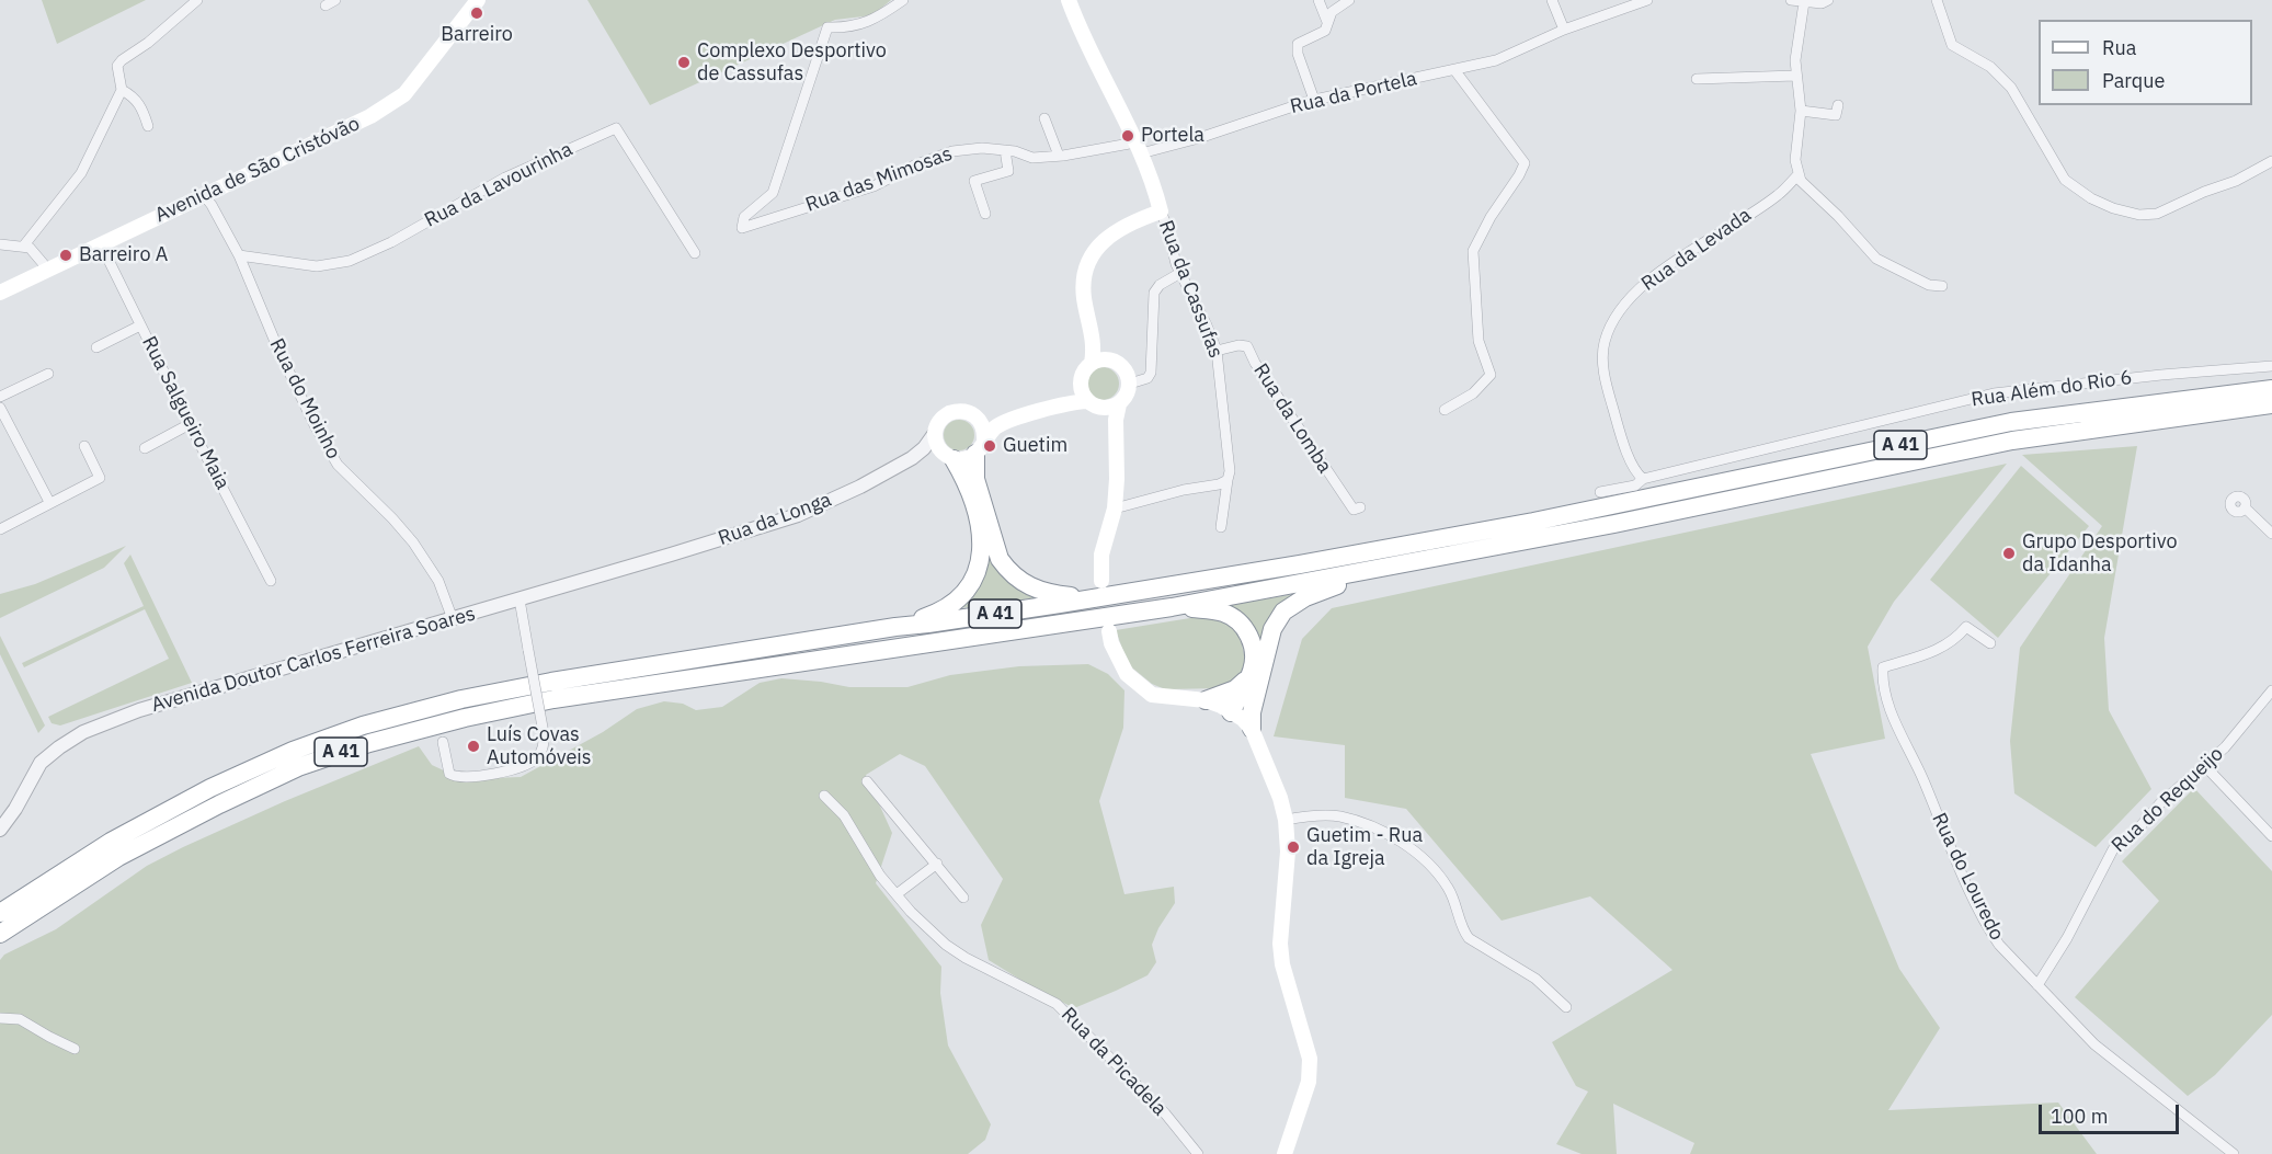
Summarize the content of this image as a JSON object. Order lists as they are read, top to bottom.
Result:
{
  "streets": {
    "highway": ["A 41"],
    "main road": ["Avenida de São Cristóvão", "Rua da Cassufas", "Rua da Longa"],
    "street": [
      "Rua da Portela",
      "Rua das Mimosas",
      "Rua da Lavourinha",
      "Rua da Levada",
      "Rua Além do Rio 6",
      "Rua do Moinho",
      "Rua Salgueiro Maia",
      "Rua da Lomba",
      "Avenida Doutor Carlos Ferreira Soares",
      "Rua do Requeijo",
      "Rua do Louredo",
      "Rua da Picadela"
    ]
  },
  "crossings": [
    ["Rua da Portela", "Rua das Mimosas"],
    ["Rua da Portela", "Rua da Cassufas"],
    ["Avenida de São Cristóvão", "Rua do Moinho"],
    ["Avenida de São Cristóvão", "Rua Salgueiro Maia"],
    ["Rua das Mimosas", "Rua da Cassufas"],
    ["Rua da Lavourinha", "Rua do Moinho"],
    ["Rua da Levada", "Rua Além do Rio 6"],
    ["Rua da Cassufas", "Rua da Lomba"],
    ["Rua do Moinho", "Avenida Doutor Carlos Ferreira Soares"],
    ["A 41", "Rua da Longa"],
    ["Rua da Longa", "Avenida Doutor Carlos Ferreira Soares"],
    ["Rua do Requeijo", "Rua do Louredo"]
  ],
  "places": [
    "Barreiro",
    "Complexo Desportivo de Cassufas",
    "Portela",
    "Barreiro A",
    "Guetim",
    "Grupo Desportivo da Idanha",
    "Luís Covas Automóveis",
    "Guetim - Rua da Igreja"
  ],
  "legend": ["Rua", "Parque"],
  "scale_bar": "100 m"
}
